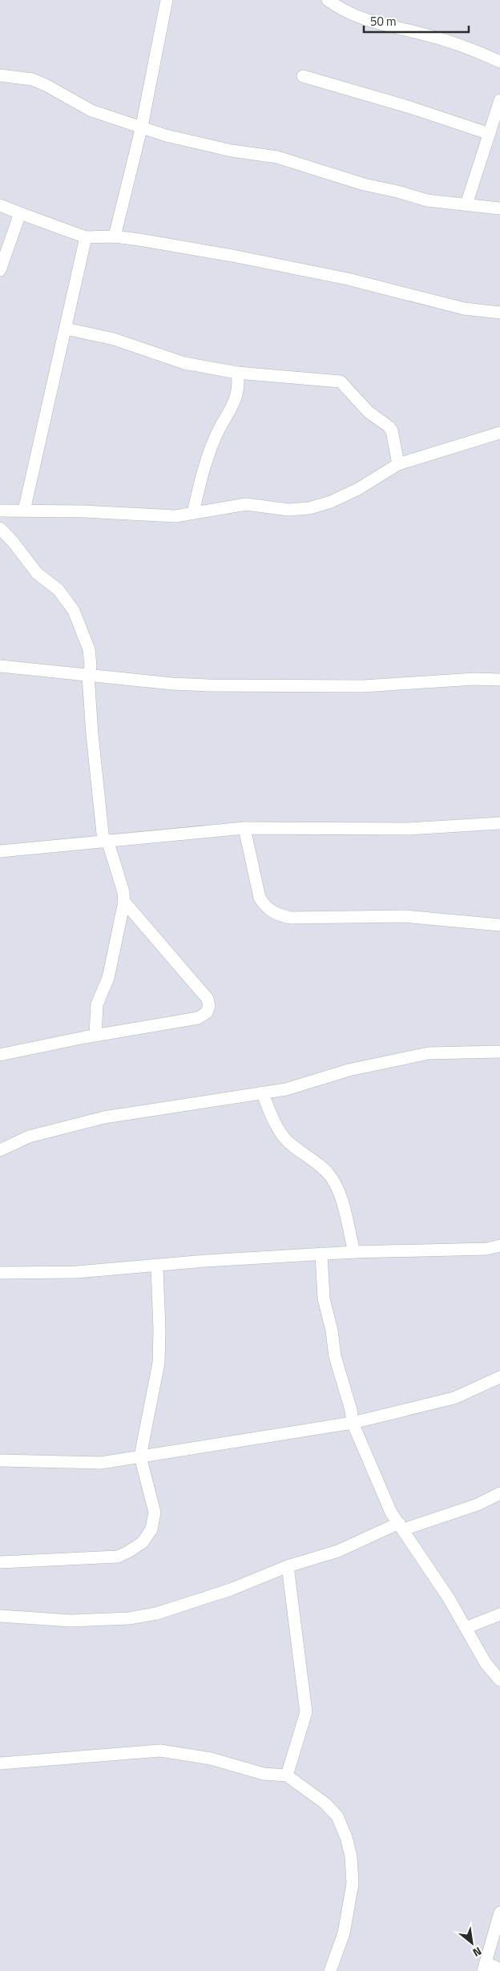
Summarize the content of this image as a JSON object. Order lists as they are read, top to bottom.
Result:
{
  "scale_bar": "50 m",
  "north": "bottom right"
}
